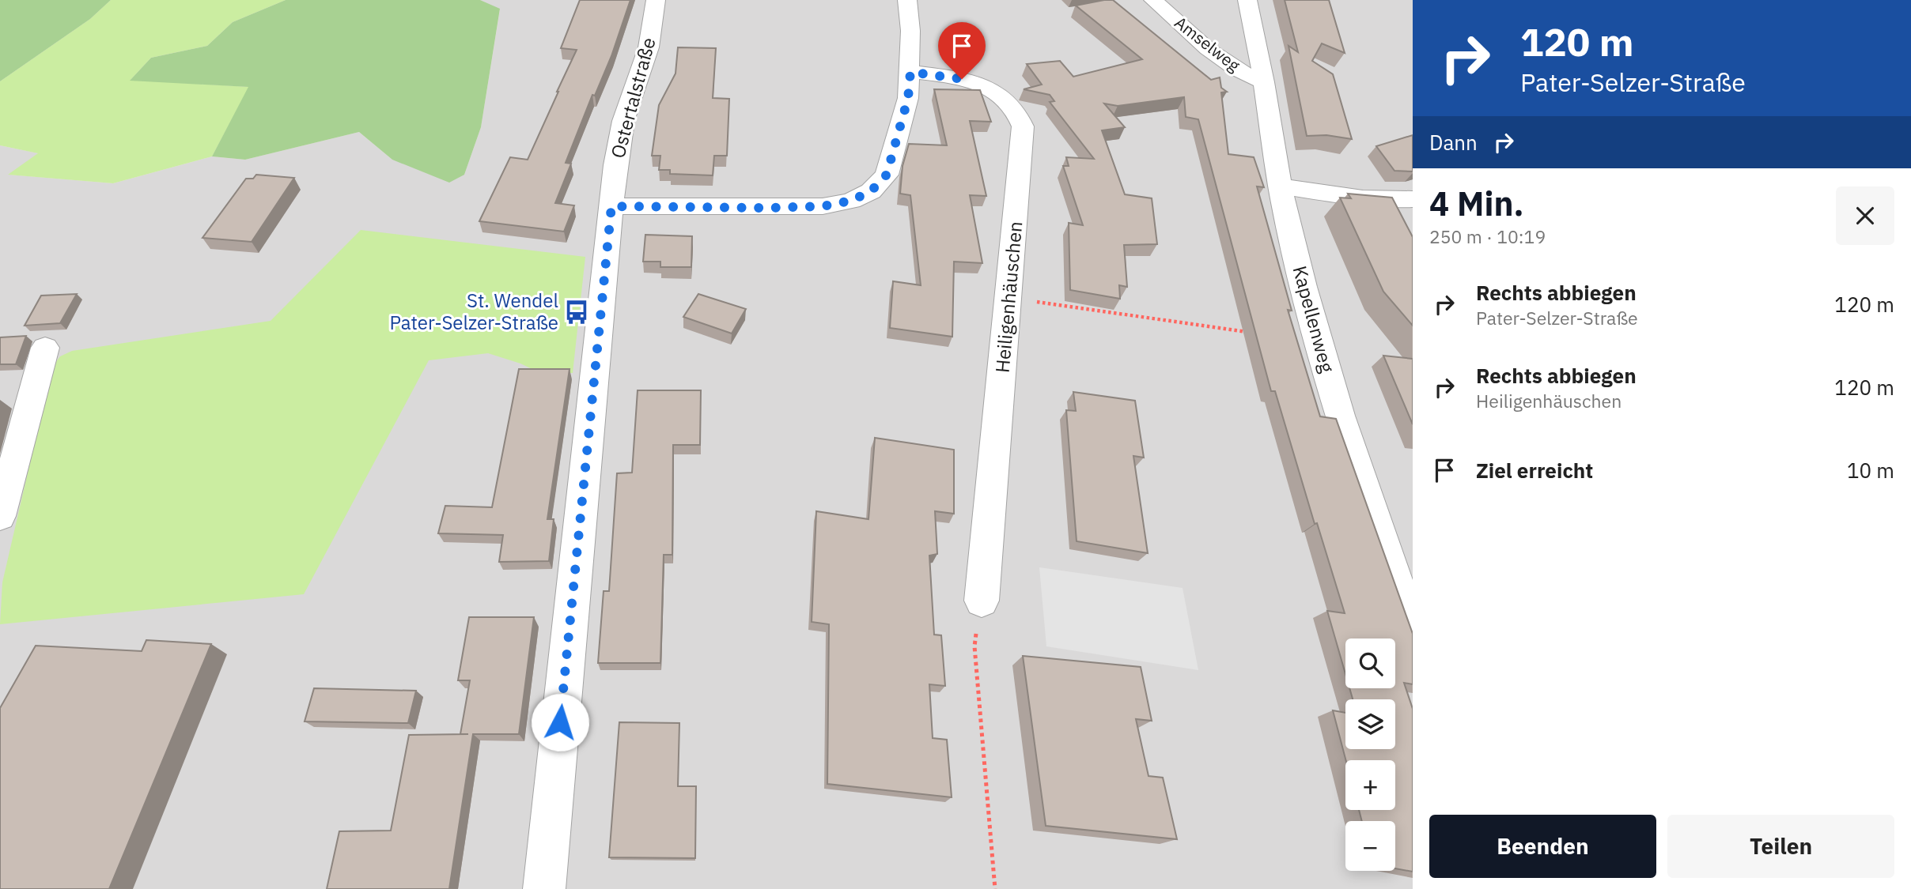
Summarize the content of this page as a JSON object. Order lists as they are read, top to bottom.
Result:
{
  "streets": {
    "street": [
      "Amselweg",
      "Ostertalstraße",
      "Heiligenhäuschen",
      "Kapellenweg"
    ]
  },
  "crossings": [
    ["Amselweg", "Kapellenweg"]
  ],
  "places": {
    "bus stop": ["St. Wendel Pater-Selzer-Straße"]
  },
  "page": {
    "turn": ["120 m", "Pater-Selzer-Straße"],
    "then": "Dann",
    "heading": ["4 Min.", "250 m · 10:19"],
    "list": [
      {
        "name": "Rechts abbiegen",
        "note": "Pater-Selzer-Straße",
        "value": "120 m"
      },
      {
        "name": "Rechts abbiegen",
        "note": "Heiligenhäuschen",
        "value": "120 m"
      },
      {
        "name": "Ziel erreicht",
        "value": "10 m"
      }
    ],
    "map_buttons": ["+", "−"],
    "buttons": ["Beenden", "Teilen"]
  }
}
